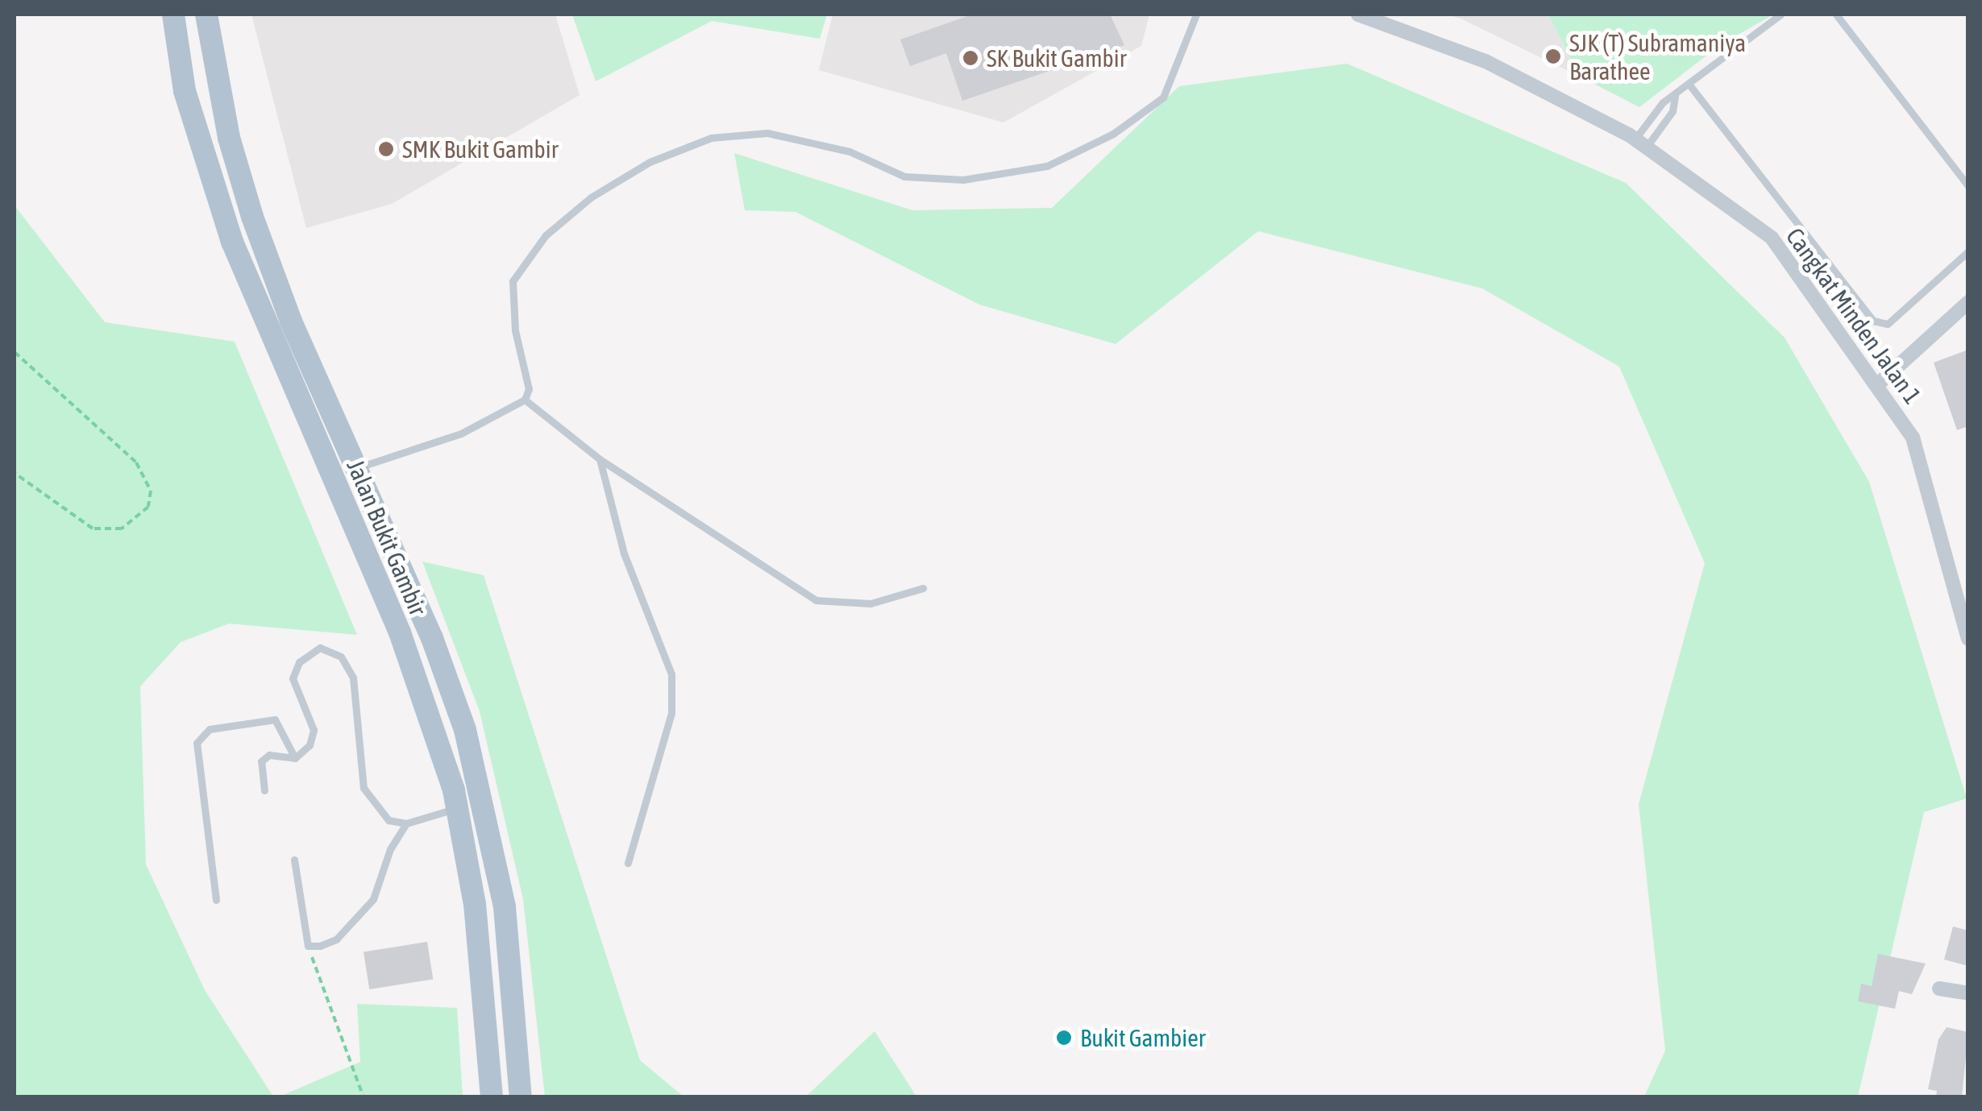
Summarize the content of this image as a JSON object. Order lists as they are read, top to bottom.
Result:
{
  "streets": {
    "main road": ["Jalan Bukit Gambir"],
    "street": ["Cangkat Minden Jalan 1"]
  },
  "places": [
    "SJK (T) Subramaniya Barathee",
    "SK Bukit Gambir",
    "SMK Bukit Gambir",
    "Bukit Gambier"
  ]
}
